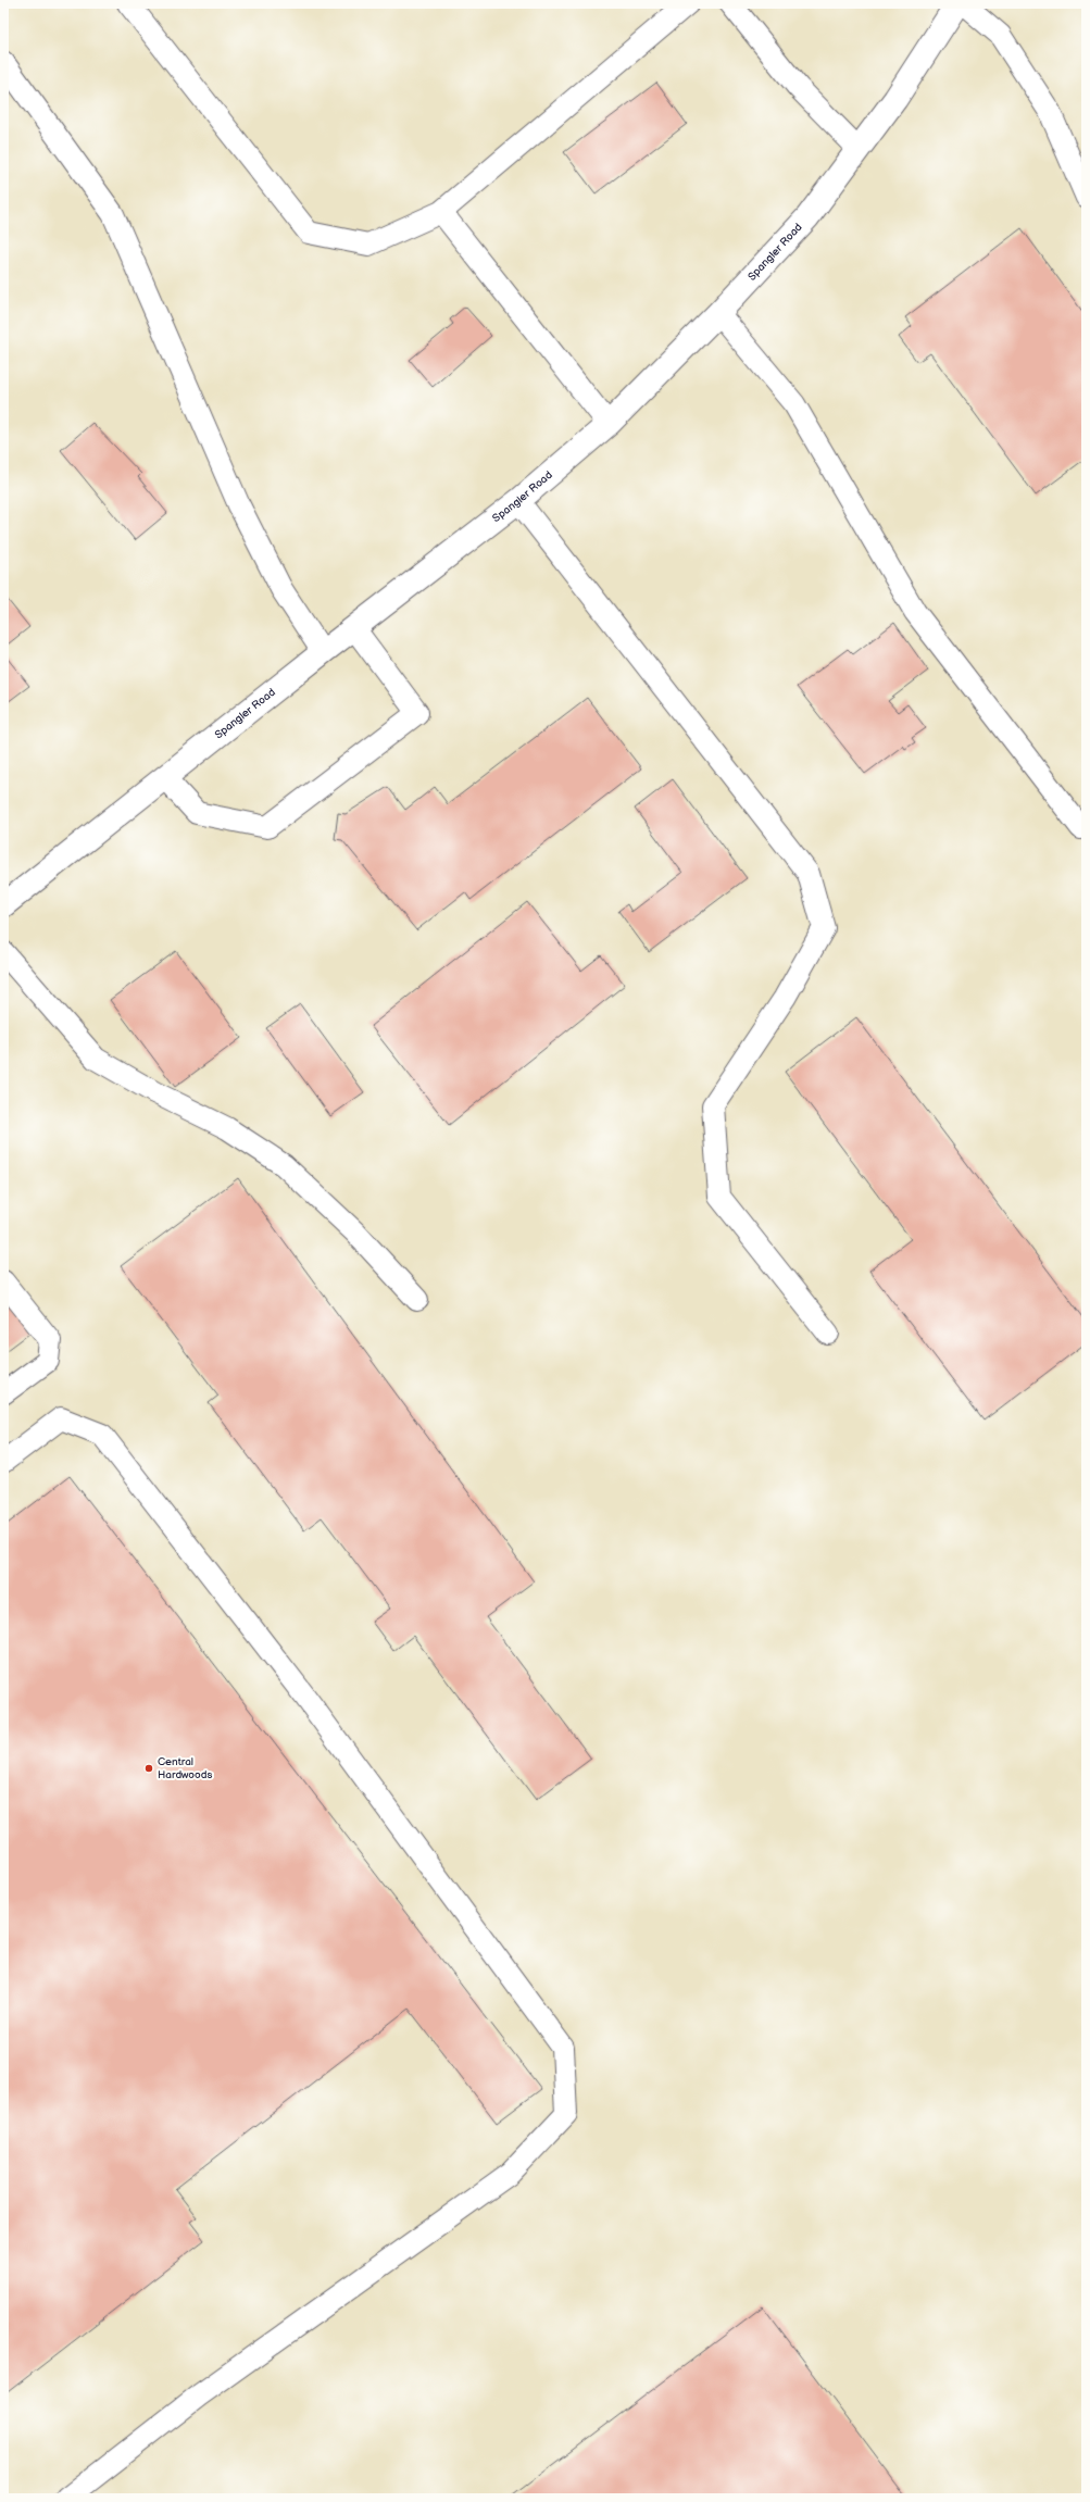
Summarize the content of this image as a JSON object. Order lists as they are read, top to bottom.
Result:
{
  "streets": {
    "street": ["Spangler Road"]
  },
  "places": ["Central Hardwoods"]
}
